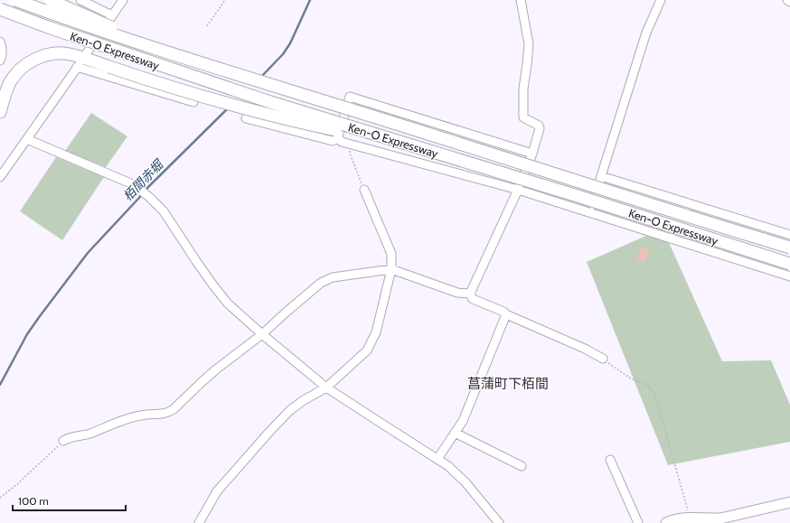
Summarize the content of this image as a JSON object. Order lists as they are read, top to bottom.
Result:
{
  "streets": {
    "highway": ["Ken-O Expressway"]
  },
  "districts": ["菖蒲町下栢間"],
  "water": ["栢間赤堀"],
  "scale_bar": "100 m"
}
